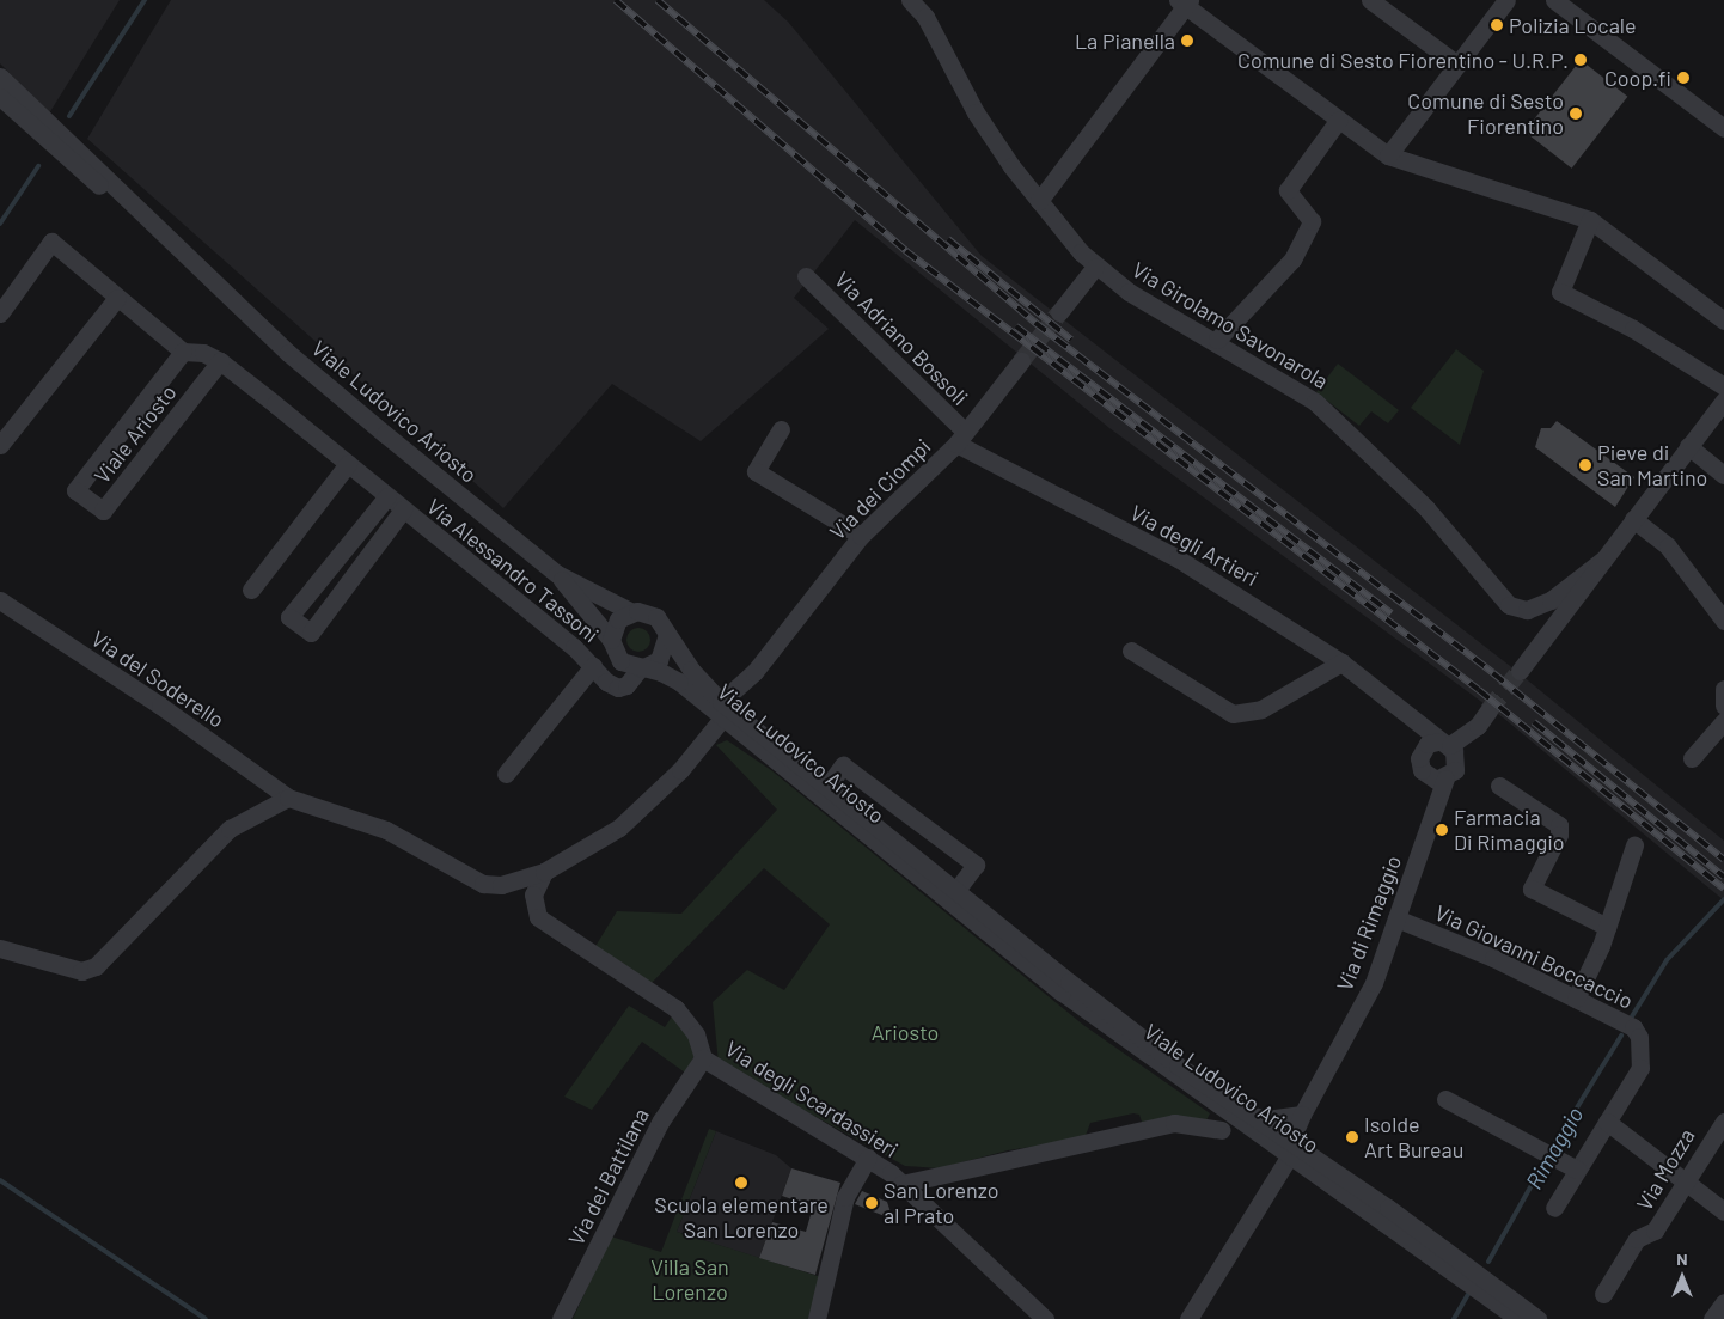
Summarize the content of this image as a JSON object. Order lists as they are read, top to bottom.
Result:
{
  "streets": {
    "street": [
      "Via Girolamo Savonarola",
      "Via Adriano Bossoli",
      "Viale Ludovico Ariosto",
      "Viale Ariosto",
      "Via dei Ciompi",
      "Via degli Artieri",
      "Via Alessandro Tassoni",
      "Via del Soderello",
      "Via di Rimaggio",
      "Via Giovanni Boccaccio",
      "Via degli Scardassieri",
      "Via Mozza",
      "Via dei Battilana"
    ]
  },
  "crossings": [
    ["Via Adriano Bossoli", "Via dei Ciompi"],
    ["Via Adriano Bossoli", "Via degli Artieri"],
    ["Viale Ludovico Ariosto", "Via dei Ciompi"],
    ["Viale Ludovico Ariosto", "Via Alessandro Tassoni"],
    ["Viale Ludovico Ariosto", "Via di Rimaggio"],
    ["Viale Ariosto", "Via Alessandro Tassoni"],
    ["Via dei Ciompi", "Via degli Artieri"],
    ["Via dei Ciompi", "Via degli Scardassieri"],
    ["Via degli Artieri", "Via di Rimaggio"],
    ["Via di Rimaggio", "Via Giovanni Boccaccio"],
    ["Via degli Scardassieri", "Via dei Battilana"]
  ],
  "water": ["Rimaggio"],
  "parks": ["Ariosto", "Villa San Lorenzo"],
  "places": [
    "Polizia Locale",
    "La Pianella",
    "Comune di Sesto Fiorentino - U.R.P.",
    "Coop.fi",
    "Comune di Sesto Fiorentino",
    "Pieve di San Martino",
    "Farmacia Di Rimaggio",
    "Isolde Art Bureau",
    "Scuola elementare San Lorenzo",
    "San Lorenzo al Prato"
  ],
  "north": "top"
}
